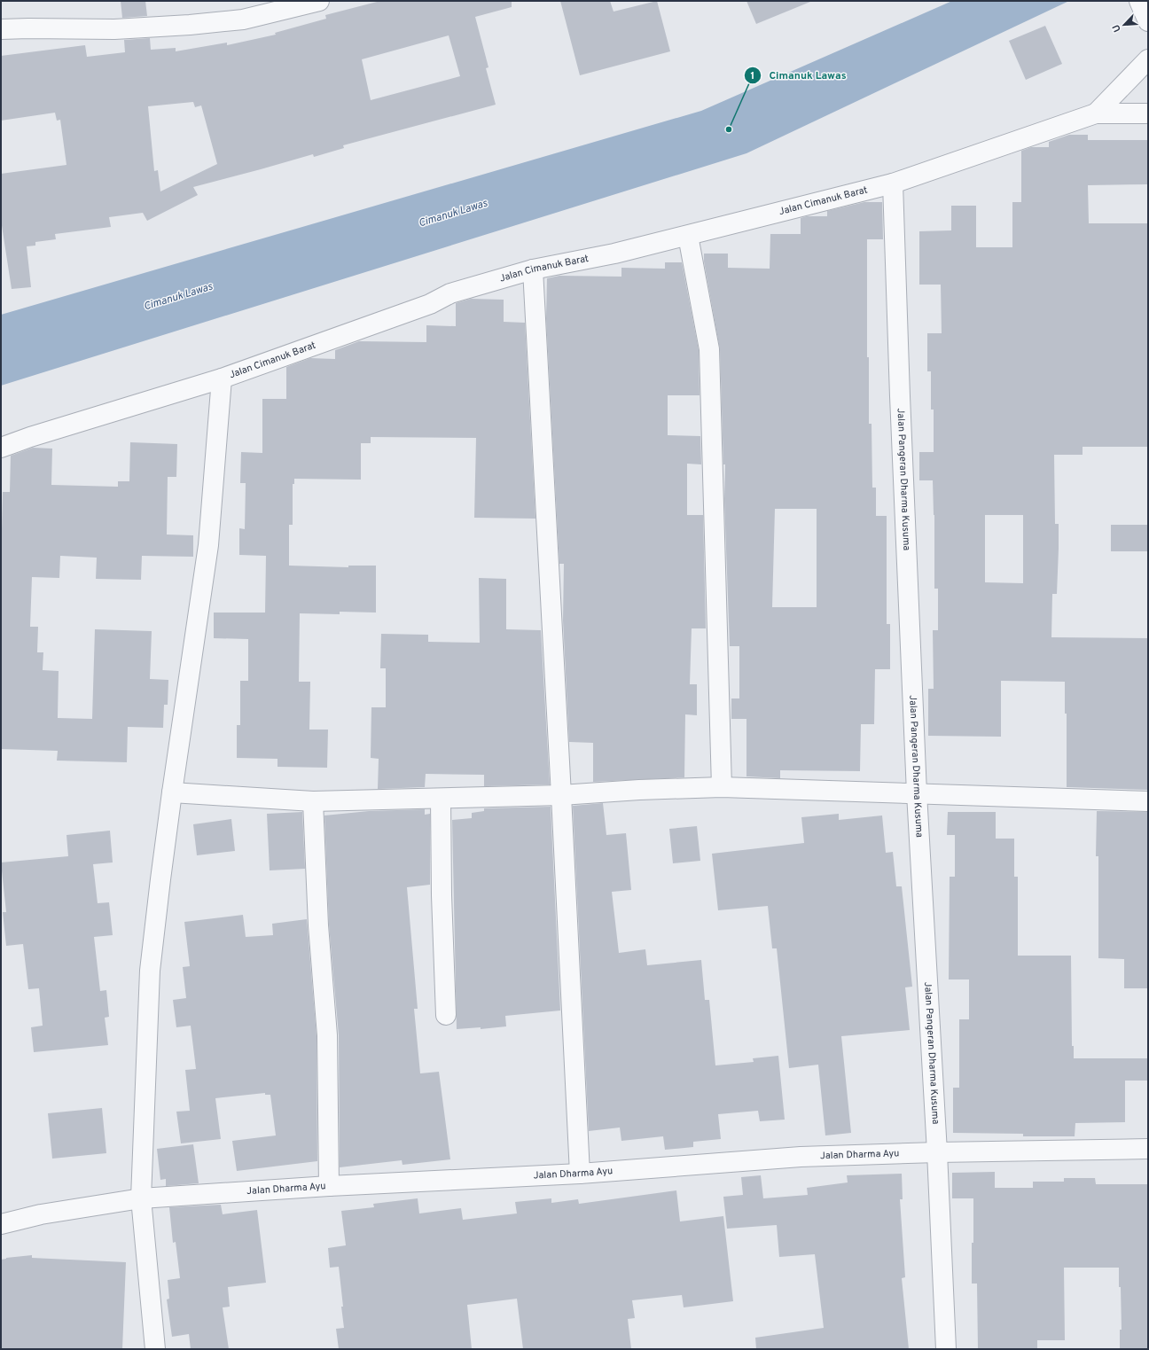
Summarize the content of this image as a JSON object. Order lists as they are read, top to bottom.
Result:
{
  "streets": {
    "street": ["Jalan Cimanuk Barat", "Jalan Pangeran Dharma Kusuma", "Jalan Dharma Ayu"]
  },
  "crossings": [
    ["Jalan Cimanuk Barat", "Jalan Pangeran Dharma Kusuma"],
    ["Jalan Pangeran Dharma Kusuma", "Jalan Dharma Ayu"]
  ],
  "water": ["Cimanuk Lawas"],
  "places": ["Cimanuk Lawas"],
  "north": "bottom left"
}
